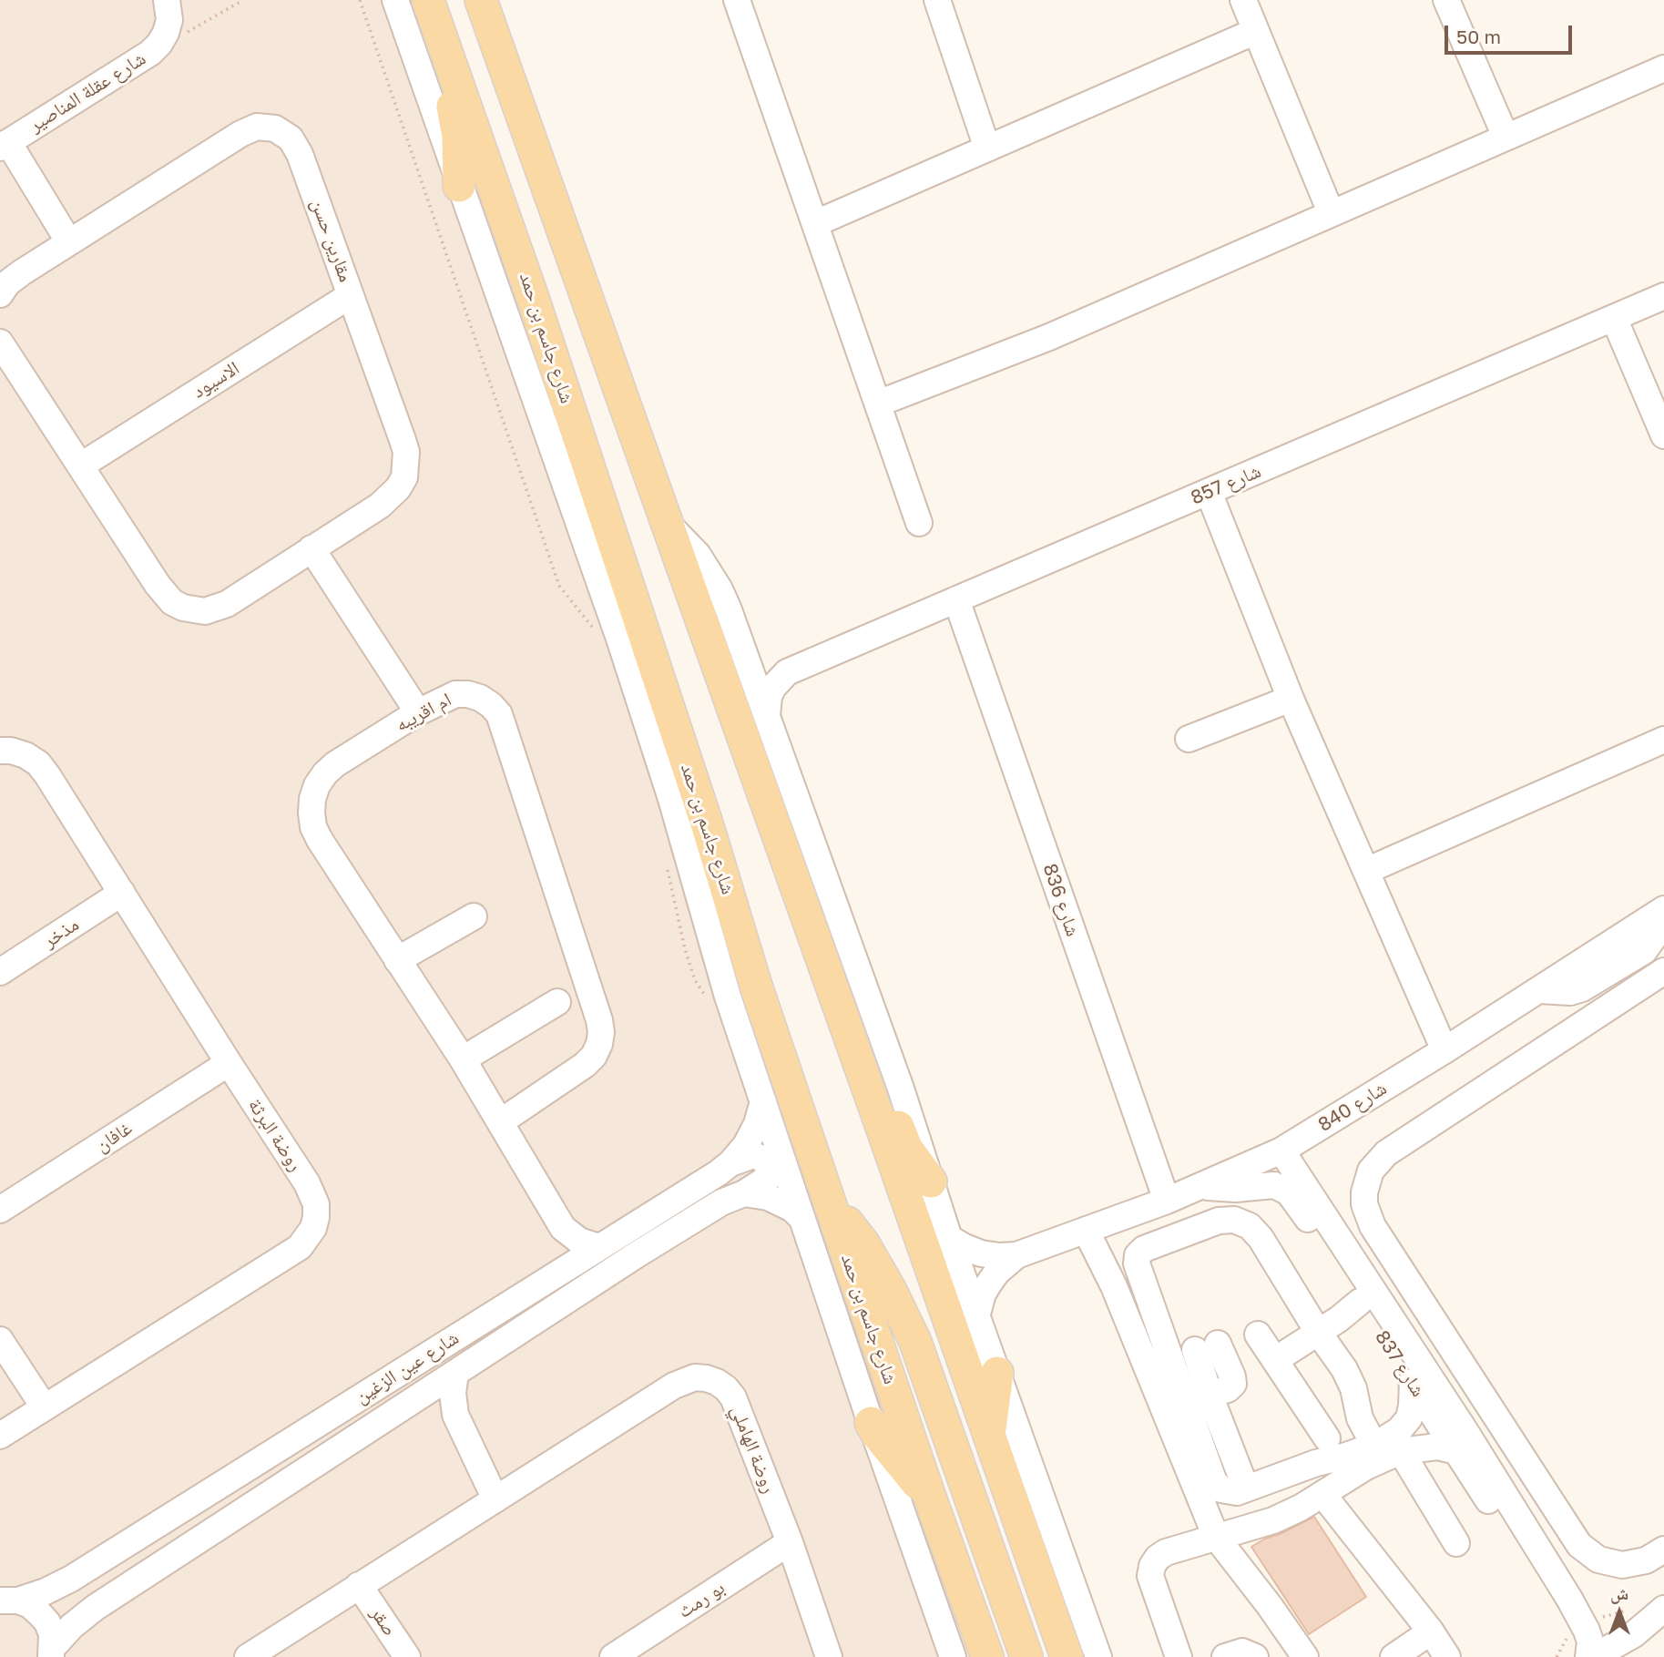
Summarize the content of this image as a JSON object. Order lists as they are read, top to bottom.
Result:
{
  "streets": {
    "main road": ["شارع جاسم بن حمد"],
    "street": [
      "شارع عقلة المناصير",
      "مقارين حسن",
      "الاسيود",
      "شارع 857",
      "ام اقريبه",
      "شارع 836",
      "مذخر",
      "شارع 840",
      "روضة البرثة",
      "غافان",
      "شارع 837",
      "شارع عين الزغين",
      "روضة الهاملي",
      "بو رمث",
      "صقر"
    ]
  },
  "crossings": [
    ["مقارين حسن", "الاسيود"],
    ["شارع جاسم بن حمد", "شارع عين الزغين"],
    ["شارع 857", "شارع 836"],
    ["ام اقريبه", "شارع عين الزغين"],
    ["شارع 836", "شارع 840"],
    ["مذخر", "روضة البرثة"],
    ["شارع 840", "شارع 837"],
    ["روضة البرثة", "غافان"],
    ["روضة الهاملي", "بو رمث"],
    ["روضة الهاملي", "صقر"]
  ],
  "scale_bar": "50 m",
  "north": "top"
}
